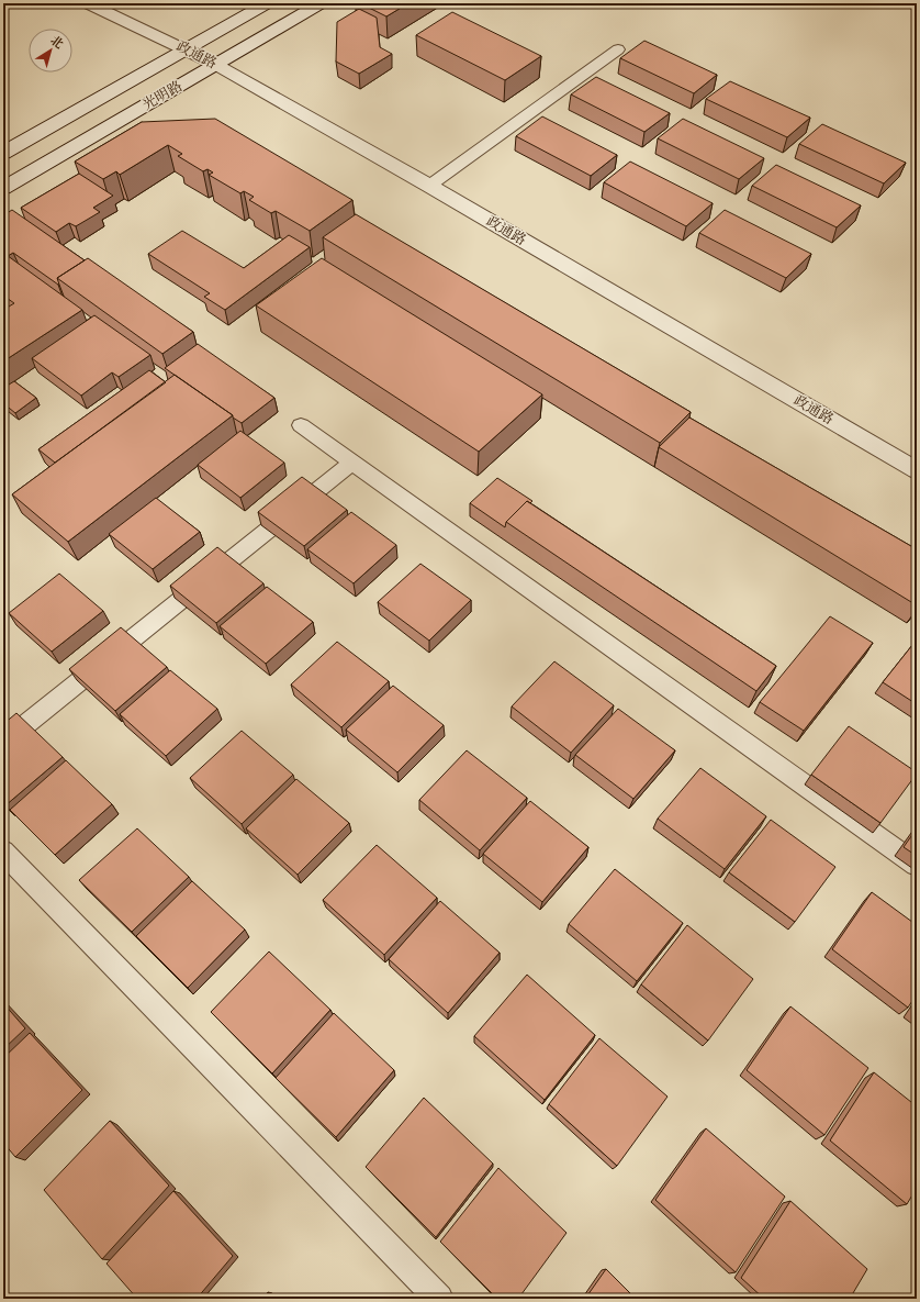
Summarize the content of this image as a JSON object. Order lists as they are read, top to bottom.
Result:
{
  "streets": {
    "street": ["政通路", "光明路"]
  },
  "crossings": [
    ["政通路", "光明路"]
  ],
  "north": "top right"
}
